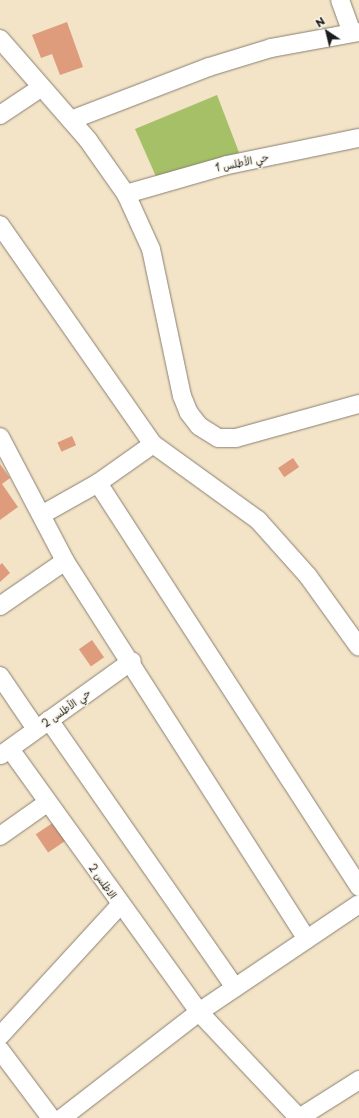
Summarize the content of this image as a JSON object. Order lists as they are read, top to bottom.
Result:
{
  "streets": {
    "street": ["حي الأطلس 1", "حي الأطلس 2", "الاطلس 2"]
  },
  "crossings": [
    ["حي الأطلس 2", "الاطلس 2"]
  ],
  "north": "top left"
}
